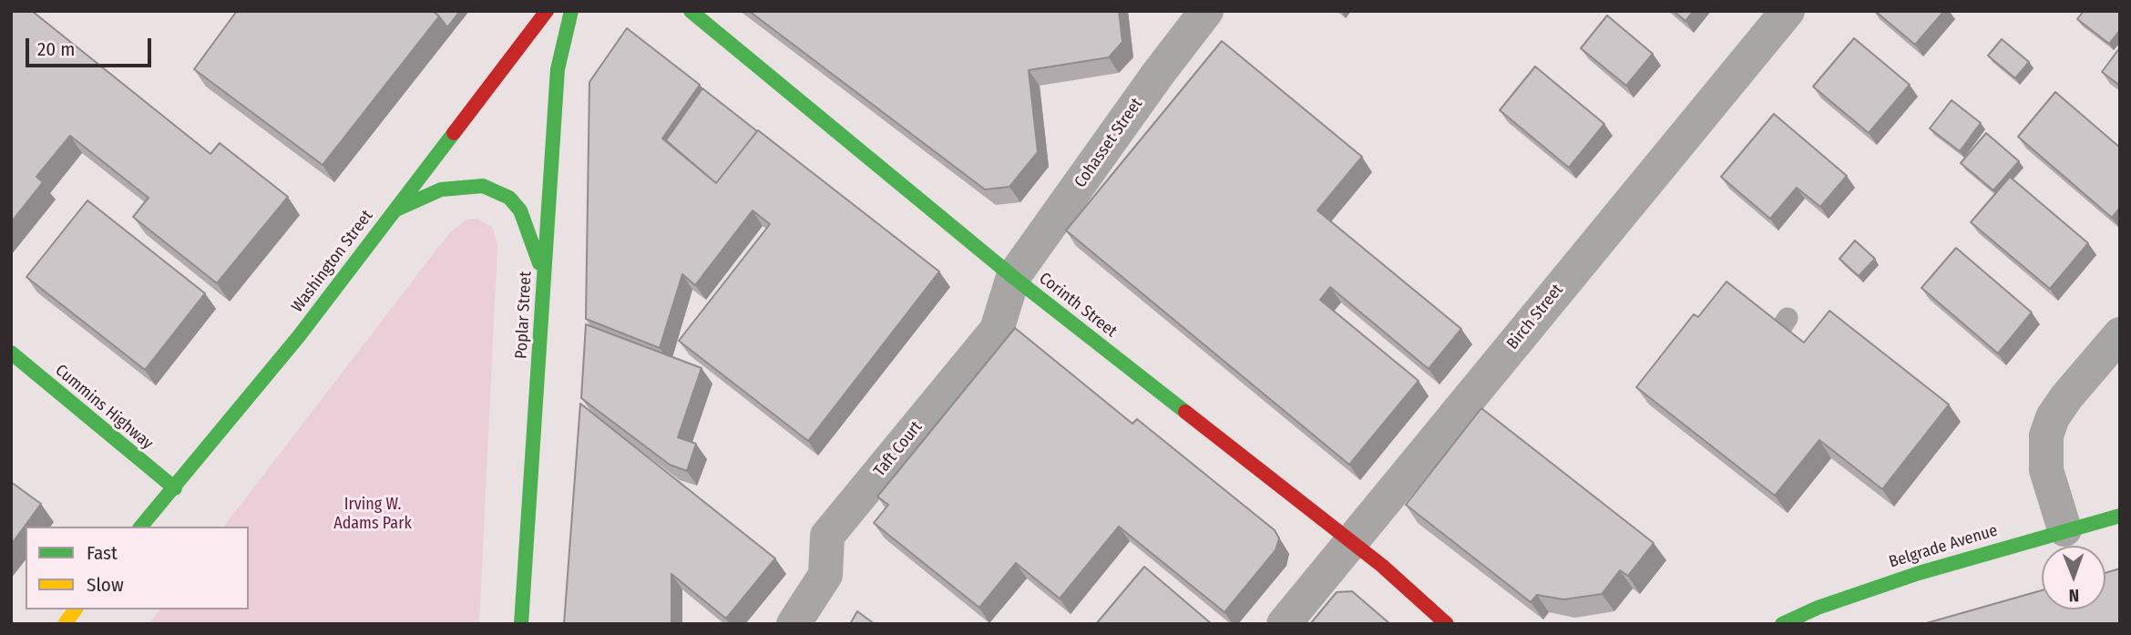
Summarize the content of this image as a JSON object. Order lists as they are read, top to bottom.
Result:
{
  "streets": {
    "main road": [
      "Washington Street",
      "Corinth Street",
      "Poplar Street",
      "Cummins Highway",
      "Belgrade Avenue"
    ],
    "street": ["Cohasset Street", "Birch Street", "Taft Court"]
  },
  "crossings": [
    ["Cohasset Street", "Corinth Street"],
    ["Cohasset Street", "Taft Court"],
    ["Washington Street", "Cummins Highway"],
    ["Corinth Street", "Birch Street"],
    ["Corinth Street", "Taft Court"]
  ],
  "parks": ["Irving W. Adams Park"],
  "legend": ["Fast", "Slow"],
  "scale_bar": "20 m",
  "north": "bottom"
}
